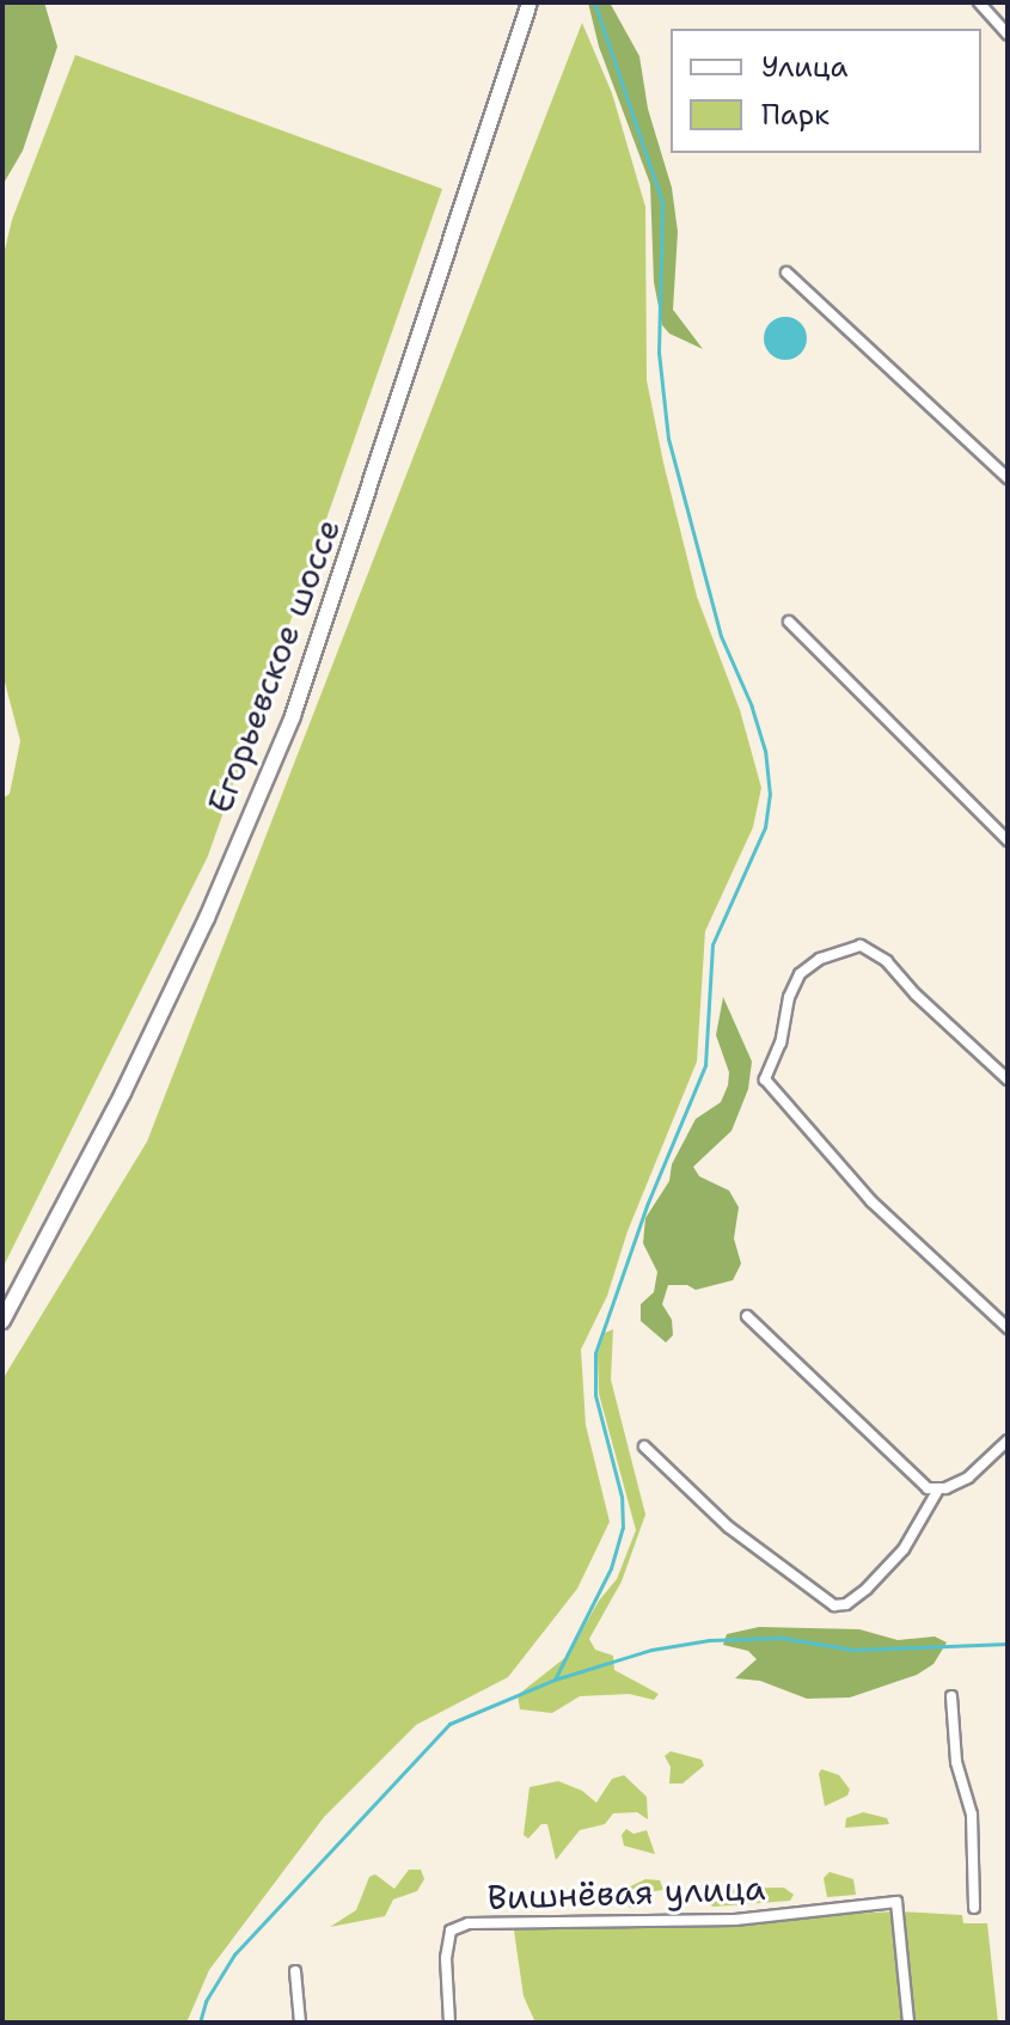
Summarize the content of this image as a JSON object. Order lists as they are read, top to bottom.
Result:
{
  "streets": {
    "main road": ["Егорьевское шоссе"],
    "street": ["Вишнёвая улица"]
  },
  "legend": ["Улица", "Парк"]
}
